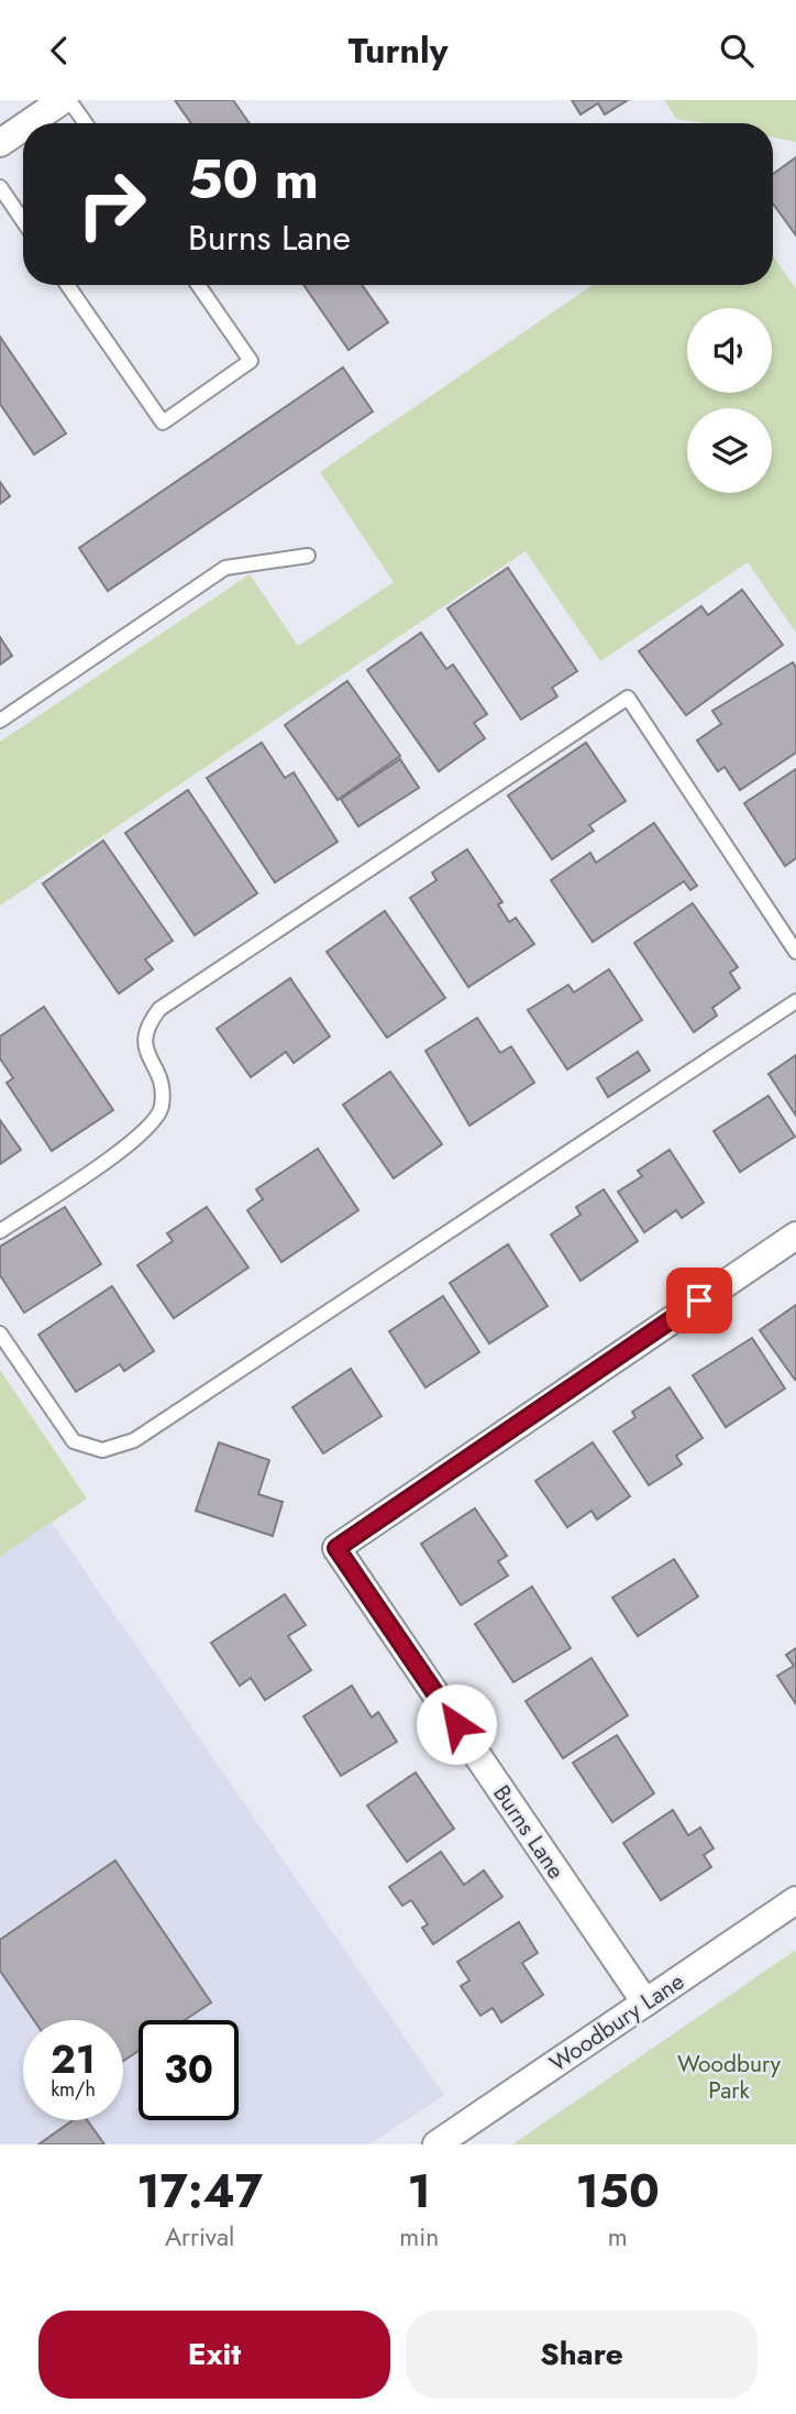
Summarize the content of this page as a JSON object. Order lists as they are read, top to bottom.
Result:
{
  "streets": {
    "street": ["Burns Lane", "Woodbury Lane"]
  },
  "crossings": [
    ["Burns Lane", "Woodbury Lane"]
  ],
  "parks": ["Woodbury Park"],
  "page": {
    "header": "Turnly",
    "turn": ["50 m", "Burns Lane"],
    "speed": "21 km/h",
    "limit": "30",
    "eta": [
      "17:47",
      "Arrival",
      "1",
      "min",
      "150",
      "m"
    ],
    "buttons": ["Exit", "Share"]
  }
}
